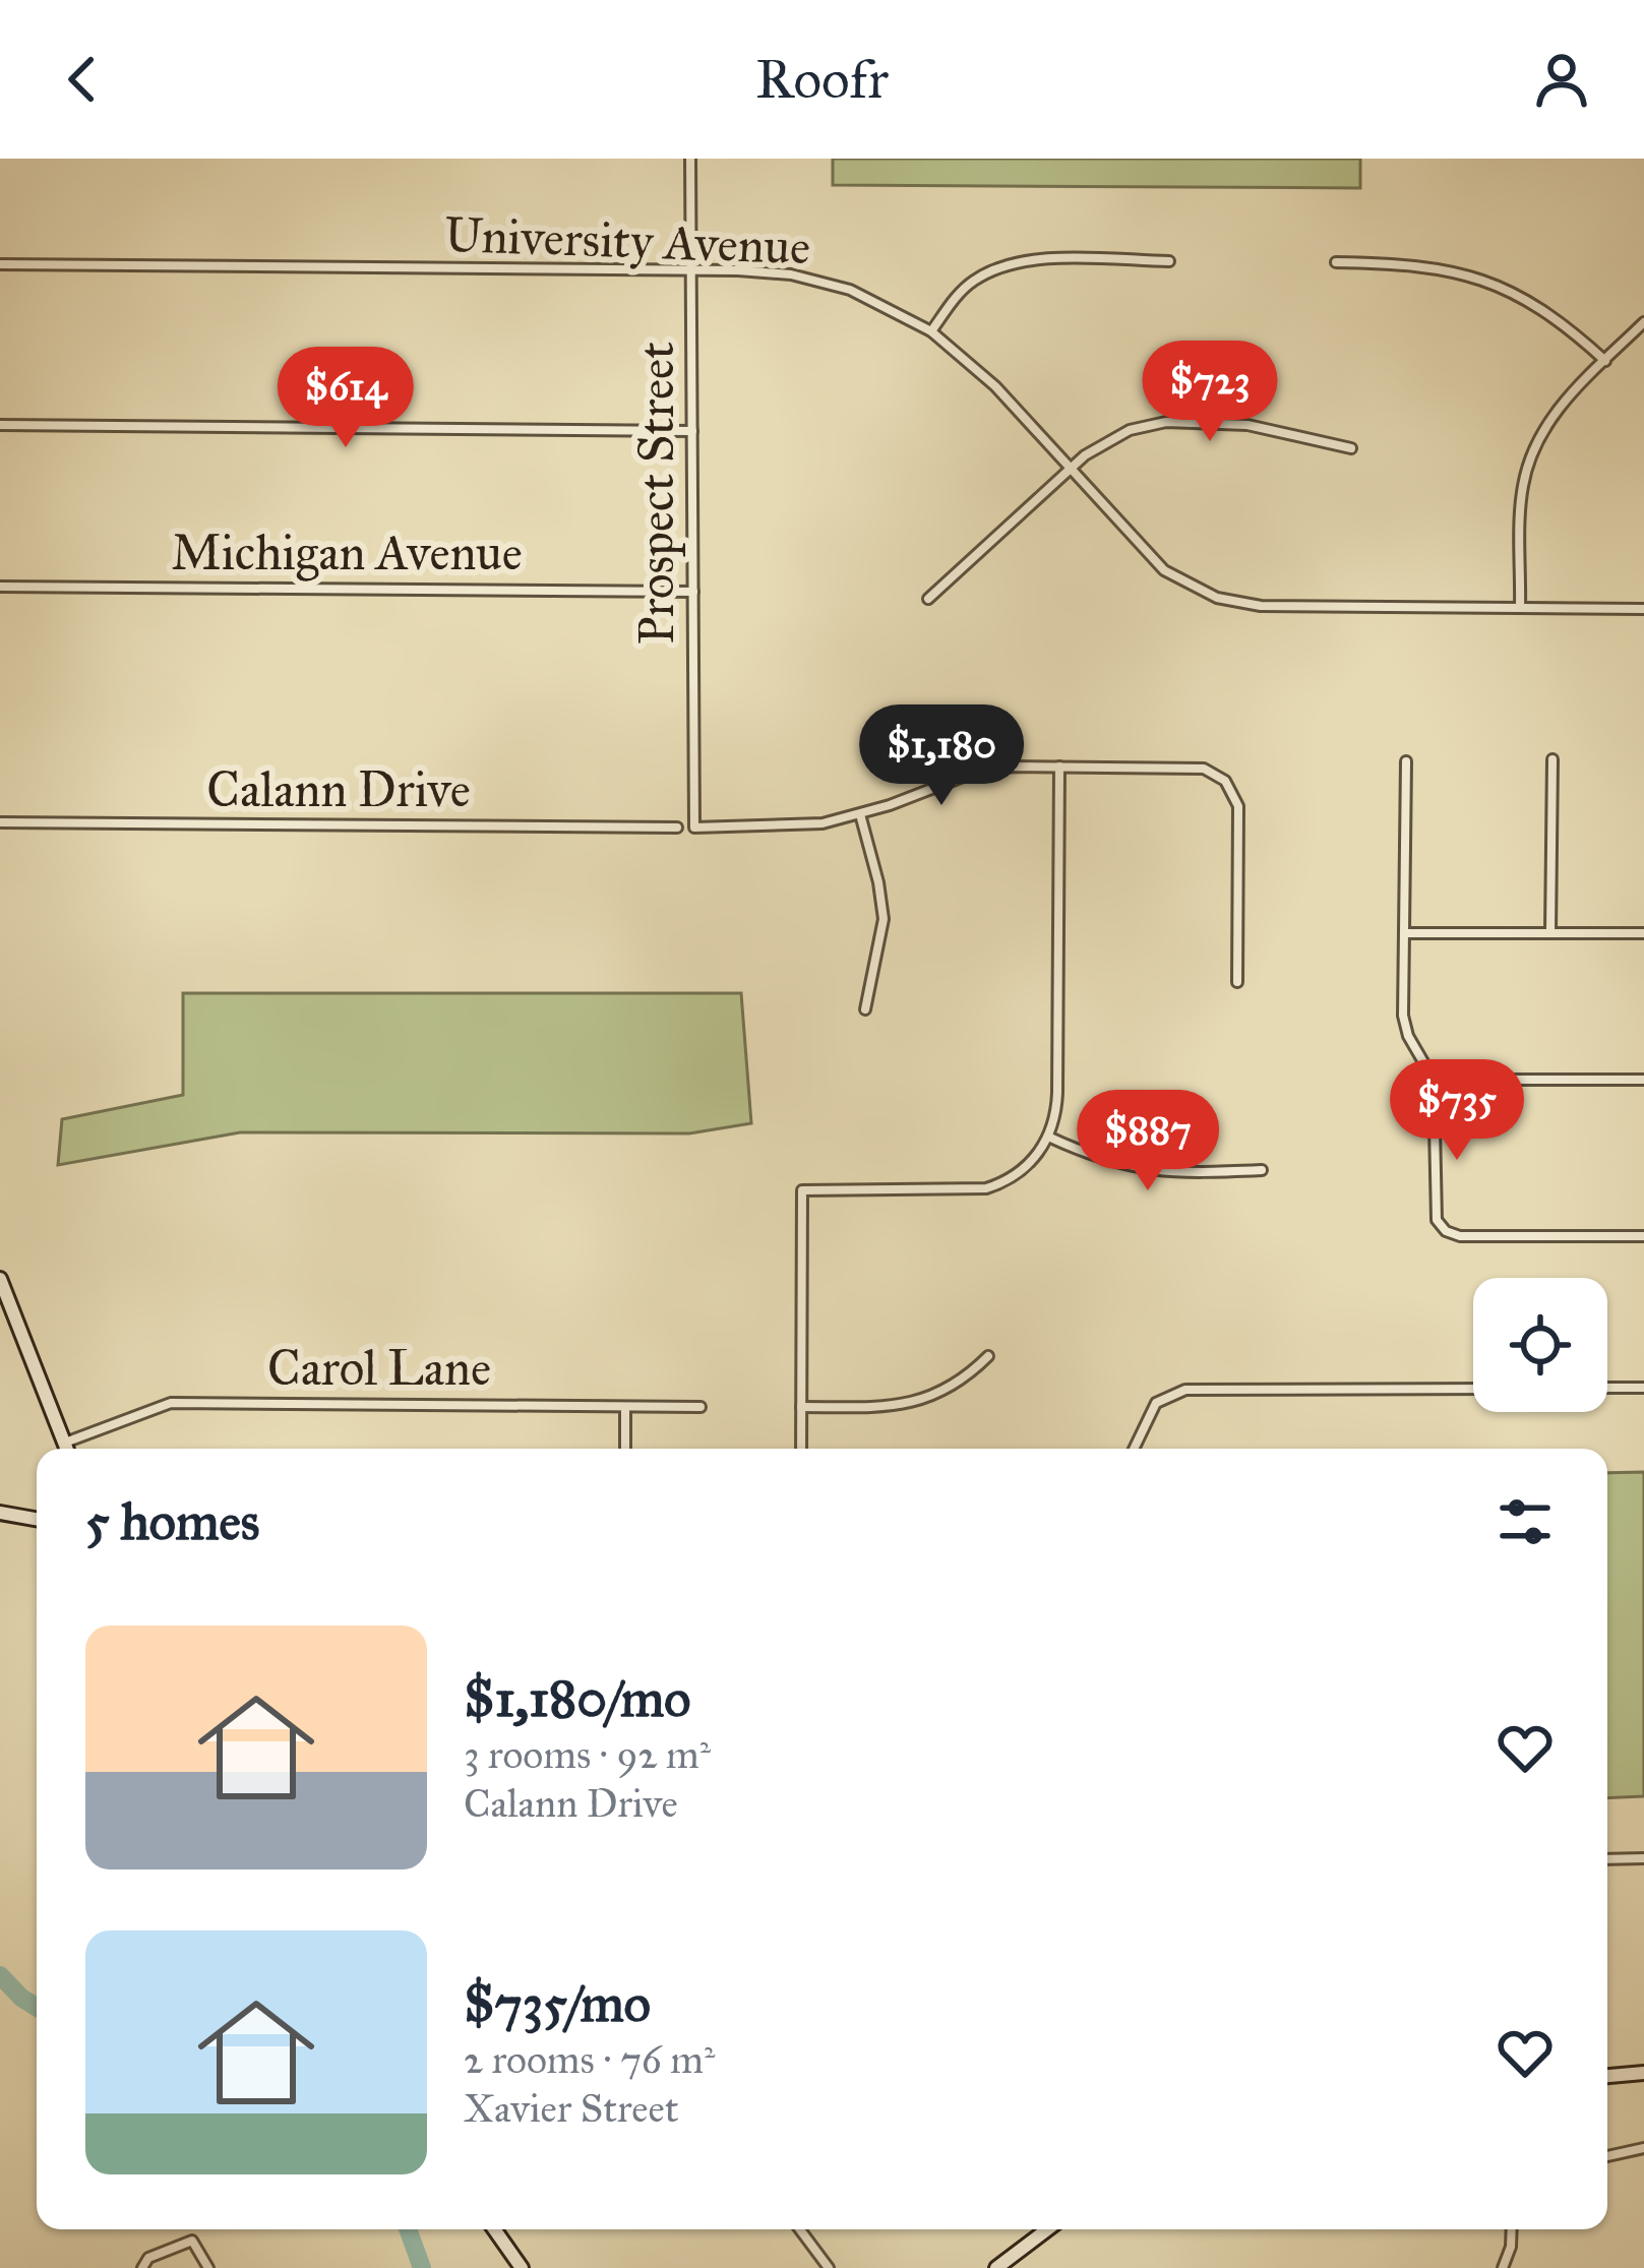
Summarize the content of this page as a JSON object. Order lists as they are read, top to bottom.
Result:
{
  "streets": {
    "street": [
      "University Avenue",
      "Prospect Street",
      "Michigan Avenue",
      "Calann Drive",
      "Carol Lane"
    ]
  },
  "crossings": [
    ["University Avenue", "Prospect Street"],
    ["Prospect Street", "Michigan Avenue"]
  ],
  "page": {
    "header": "Roofr",
    "price": [
      "$723",
      "$614",
      "$1,180",
      "$735",
      "$887"
    ],
    "heading": "5 homes",
    "list": [
      {
        "name": "$1,180/mo",
        "note": "3 rooms · 92 m² · Calann Drive"
      },
      {
        "name": "$735/mo",
        "note": "2 rooms · 76 m² · Xavier Street"
      }
    ]
  }
}
